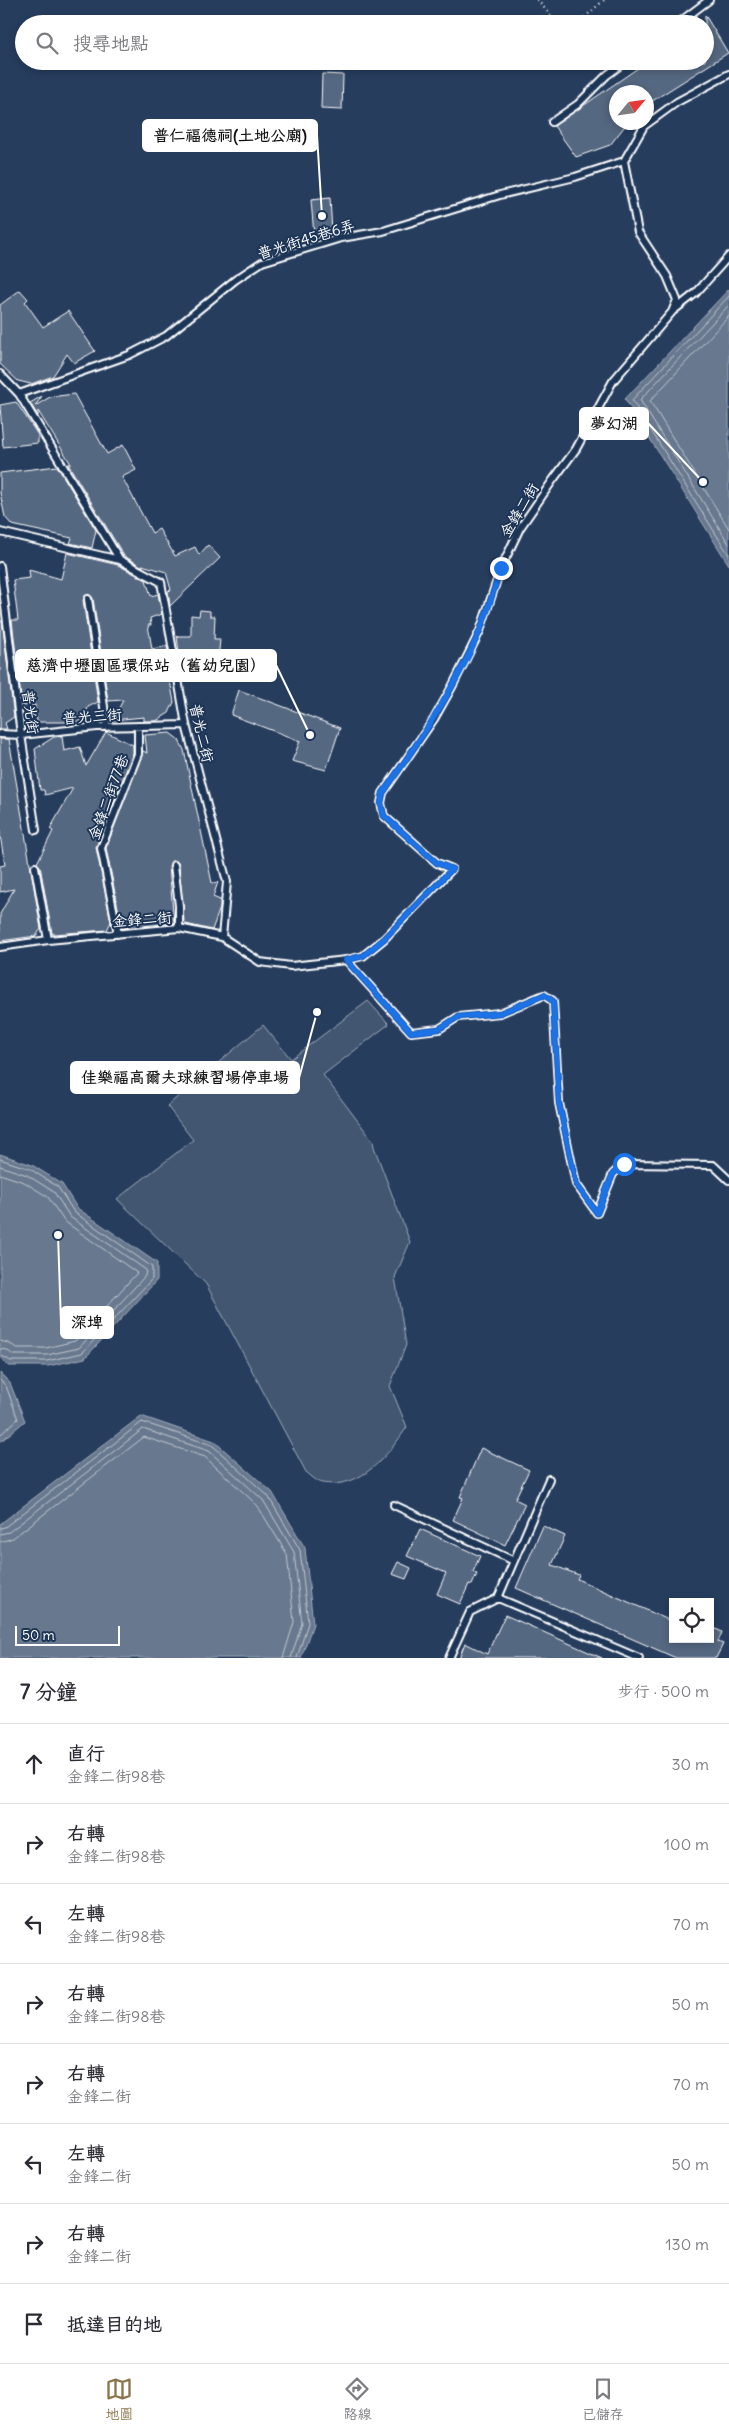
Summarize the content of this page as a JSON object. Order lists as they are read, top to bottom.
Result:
{
  "streets": {
    "lane": [
      "普光街45巷6弄",
      "金鋒二街",
      "普光街",
      "普光三街",
      "普光二街",
      "金鋒二街77巷"
    ]
  },
  "crossings": [
    ["金鋒二街", "普光二街"],
    ["金鋒二街", "金鋒二街77巷"],
    ["普光街", "普光三街"],
    ["普光三街", "普光二街"],
    ["普光三街", "金鋒二街77巷"]
  ],
  "places": [
    "普仁福德祠(土地公廟)",
    "夢幻湖",
    "慈濟中壢園區環保站（舊幼兒園）",
    "佳樂福高爾夫球練習場停車場",
    "深埤"
  ],
  "scale_bar": "50 m",
  "north": "top right",
  "page": {
    "search": "搜尋地點",
    "scale": "50 m",
    "heading": ["7 分鐘", "步行 · 500 m"],
    "list": [
      ["直行", "金鋒二街98巷", "30 m"],
      ["右轉", "金鋒二街98巷", "100 m"],
      ["左轉", "金鋒二街98巷", "70 m"],
      ["右轉", "金鋒二街98巷", "50 m"],
      ["右轉", "金鋒二街", "70 m"],
      ["左轉", "金鋒二街", "50 m"],
      ["右轉", "金鋒二街", "130 m"],
      "抵達目的地"
    ],
    "nav": ["地圖", "路線", "已儲存"]
  }
}
